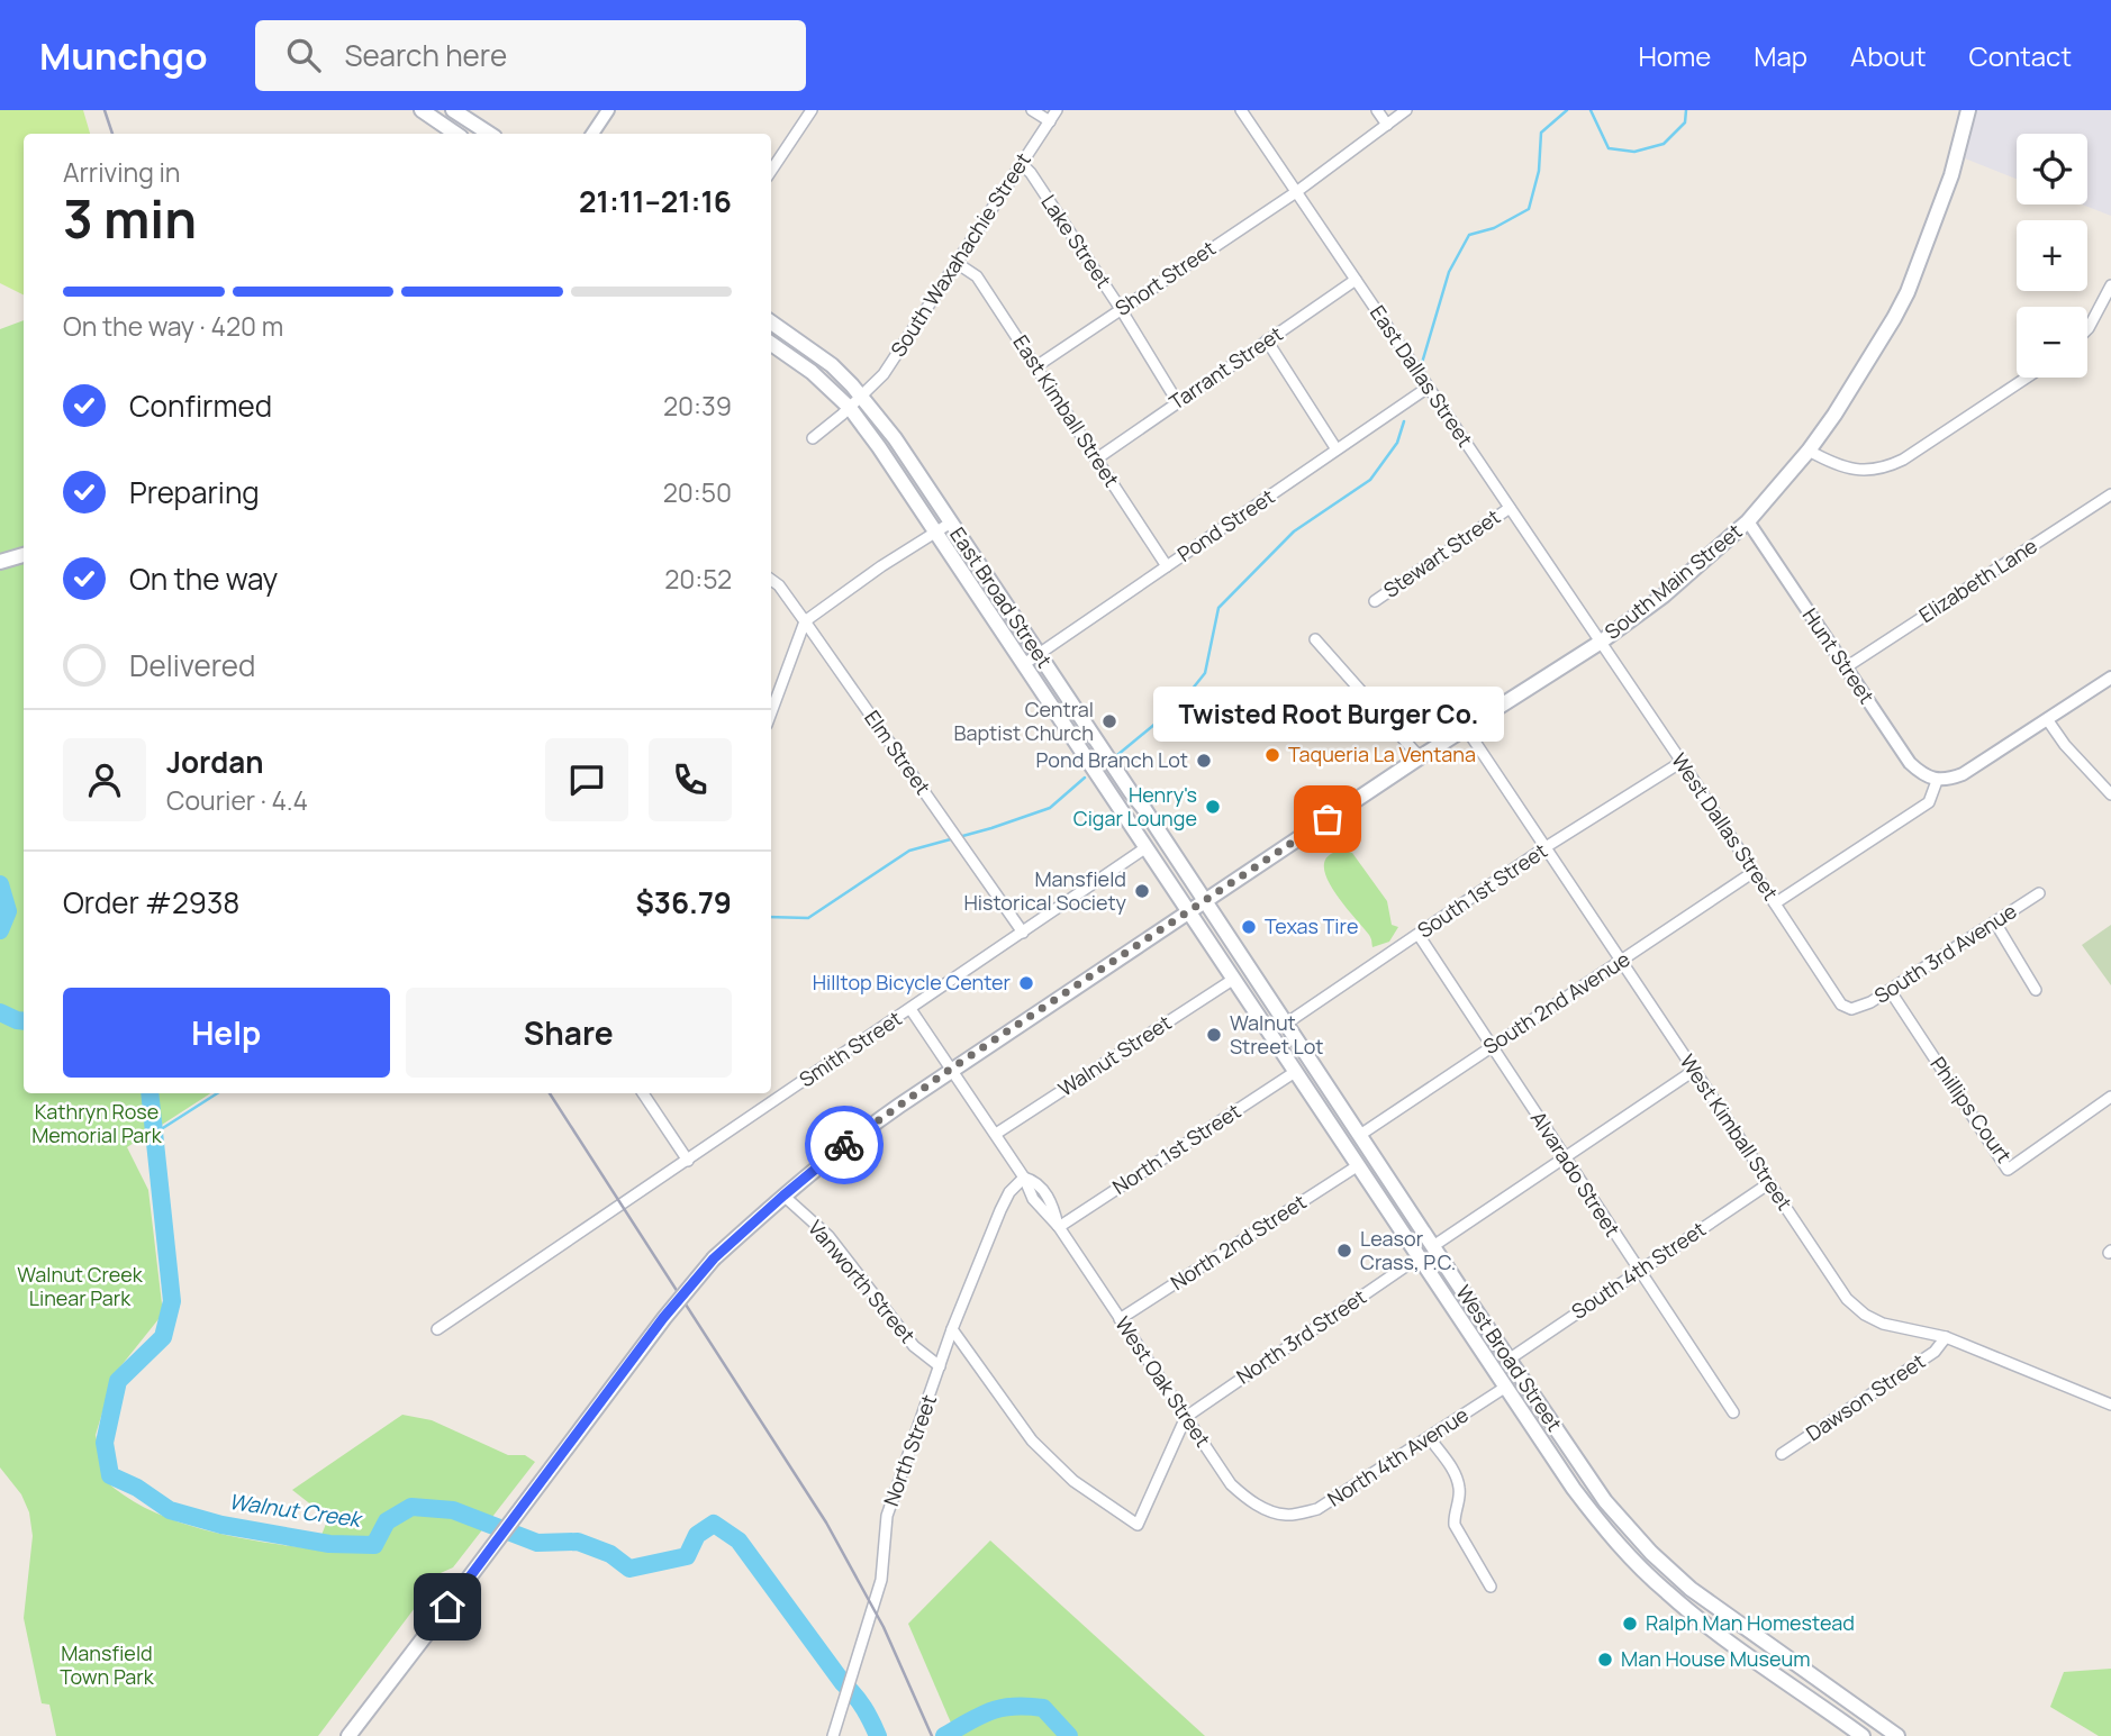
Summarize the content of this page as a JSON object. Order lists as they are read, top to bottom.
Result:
{
  "streets": {
    "main road": ["South Main Street", "East Broad Street", "West Broad Street"],
    "street": [
      "Lake Street",
      "South Waxahachie Street",
      "Short Street",
      "Tarrant Street",
      "East Dallas Street",
      "East Kimball Street",
      "Pond Street",
      "Stewart Street",
      "Elizabeth Lane",
      "Hunt Street",
      "Elm Street",
      "West Dallas Street",
      "South 1st Street",
      "South 3rd Avenue",
      "South 2nd Avenue",
      "Smith Street",
      "Walnut Street",
      "Phillips Court",
      "West Kimball Street",
      "North 1st Street",
      "Alvarado Street",
      "North 2nd Street",
      "South 4th Street",
      "Vanworth Street",
      "North 3rd Street",
      "West Oak Street",
      "Dawson Street",
      "North Street",
      "North 4th Avenue"
    ]
  },
  "crossings": [
    ["Lake Street", "South Waxahachie Street"],
    ["Lake Street", "Short Street"],
    ["Lake Street", "Tarrant Street"],
    ["South Waxahachie Street", "East Kimball Street"],
    ["South Waxahachie Street", "East Broad Street"],
    ["Short Street", "East Dallas Street"],
    ["Short Street", "East Kimball Street"],
    ["Tarrant Street", "East Dallas Street"],
    ["Tarrant Street", "East Kimball Street"],
    ["East Dallas Street", "Pond Street"],
    ["East Dallas Street", "Stewart Street"],
    ["East Dallas Street", "South Main Street"],
    ["East Dallas Street", "West Dallas Street"],
    ["East Kimball Street", "Pond Street"],
    ["Pond Street", "East Broad Street"],
    ["Elizabeth Lane", "Hunt Street"],
    ["South Main Street", "East Broad Street"],
    ["South Main Street", "Hunt Street"],
    ["South Main Street", "West Dallas Street"],
    ["South Main Street", "West Kimball Street"],
    ["South Main Street", "Vanworth Street"],
    ["South Main Street", "West Broad Street"],
    ["South Main Street", "West Oak Street"],
    ["East Broad Street", "Smith Street"],
    ["East Broad Street", "West Broad Street"],
    ["Elm Street", "Smith Street"],
    ["West Dallas Street", "South 1st Street"],
    ["West Dallas Street", "South 3rd Avenue"],
    ["West Dallas Street", "South 2nd Avenue"],
    ["South 1st Street", "West Kimball Street"],
    ["South 1st Street", "Alvarado Street"],
    ["South 1st Street", "West Broad Street"],
    ["South 3rd Avenue", "Phillips Court"],
    ["South 2nd Avenue", "West Kimball Street"],
    ["South 2nd Avenue", "Alvarado Street"],
    ["South 2nd Avenue", "West Broad Street"],
    ["Smith Street", "West Oak Street"],
    ["Walnut Street", "West Broad Street"],
    ["Walnut Street", "West Oak Street"],
    ["West Kimball Street", "South 4th Street"],
    ["West Kimball Street", "Dawson Street"],
    ["North 1st Street", "West Broad Street"],
    ["North 1st Street", "West Oak Street"],
    ["Alvarado Street", "South 4th Street"],
    ["North 2nd Street", "West Broad Street"],
    ["North 2nd Street", "West Oak Street"],
    ["South 4th Street", "West Broad Street"],
    ["Vanworth Street", "North Street"],
    ["North 3rd Street", "West Broad Street"],
    ["North 3rd Street", "West Oak Street"],
    ["West Broad Street", "North 4th Avenue"],
    ["West Oak Street", "North Street"],
    ["West Oak Street", "North 4th Avenue"]
  ],
  "water": ["Walnut Creek"],
  "parks": ["Kathryn Rose Memorial Park", "Walnut Creek Linear Park", "Mansfield Town Park"],
  "places": [
    "Central Baptist Church",
    "Taqueria La Ventana",
    "Pond Branch Lot",
    "Henry's Cigar Lounge",
    "Twisted Root Burger Co.",
    "Mansfield Historical Society",
    "Texas Tire",
    "Hilltop Bicycle Center",
    "Walnut Street Lot",
    "Leasor Crass, P.C.",
    "Ralph Man Homestead",
    "Man House Museum"
  ],
  "page": {
    "header": "Munchgo",
    "search": "Search here",
    "nav": [
      "Home",
      "Map",
      "About",
      "Contact"
    ],
    "map_buttons": ["+", "−"],
    "heading": ["3 min", "Arriving in", "21:11–21:16"],
    "panel": [
      "Jordan",
      "Courier · 4.4",
      "Order #2938",
      "$36.79"
    ],
    "bar": "On the way · 420 m",
    "list": [
      ["Confirmed", "20:39"],
      ["Preparing", "20:50"],
      ["On the way", "20:52"],
      "Delivered"
    ],
    "bubble": "Twisted Root Burger Co.",
    "buttons": ["Help", "Share"]
  }
}
